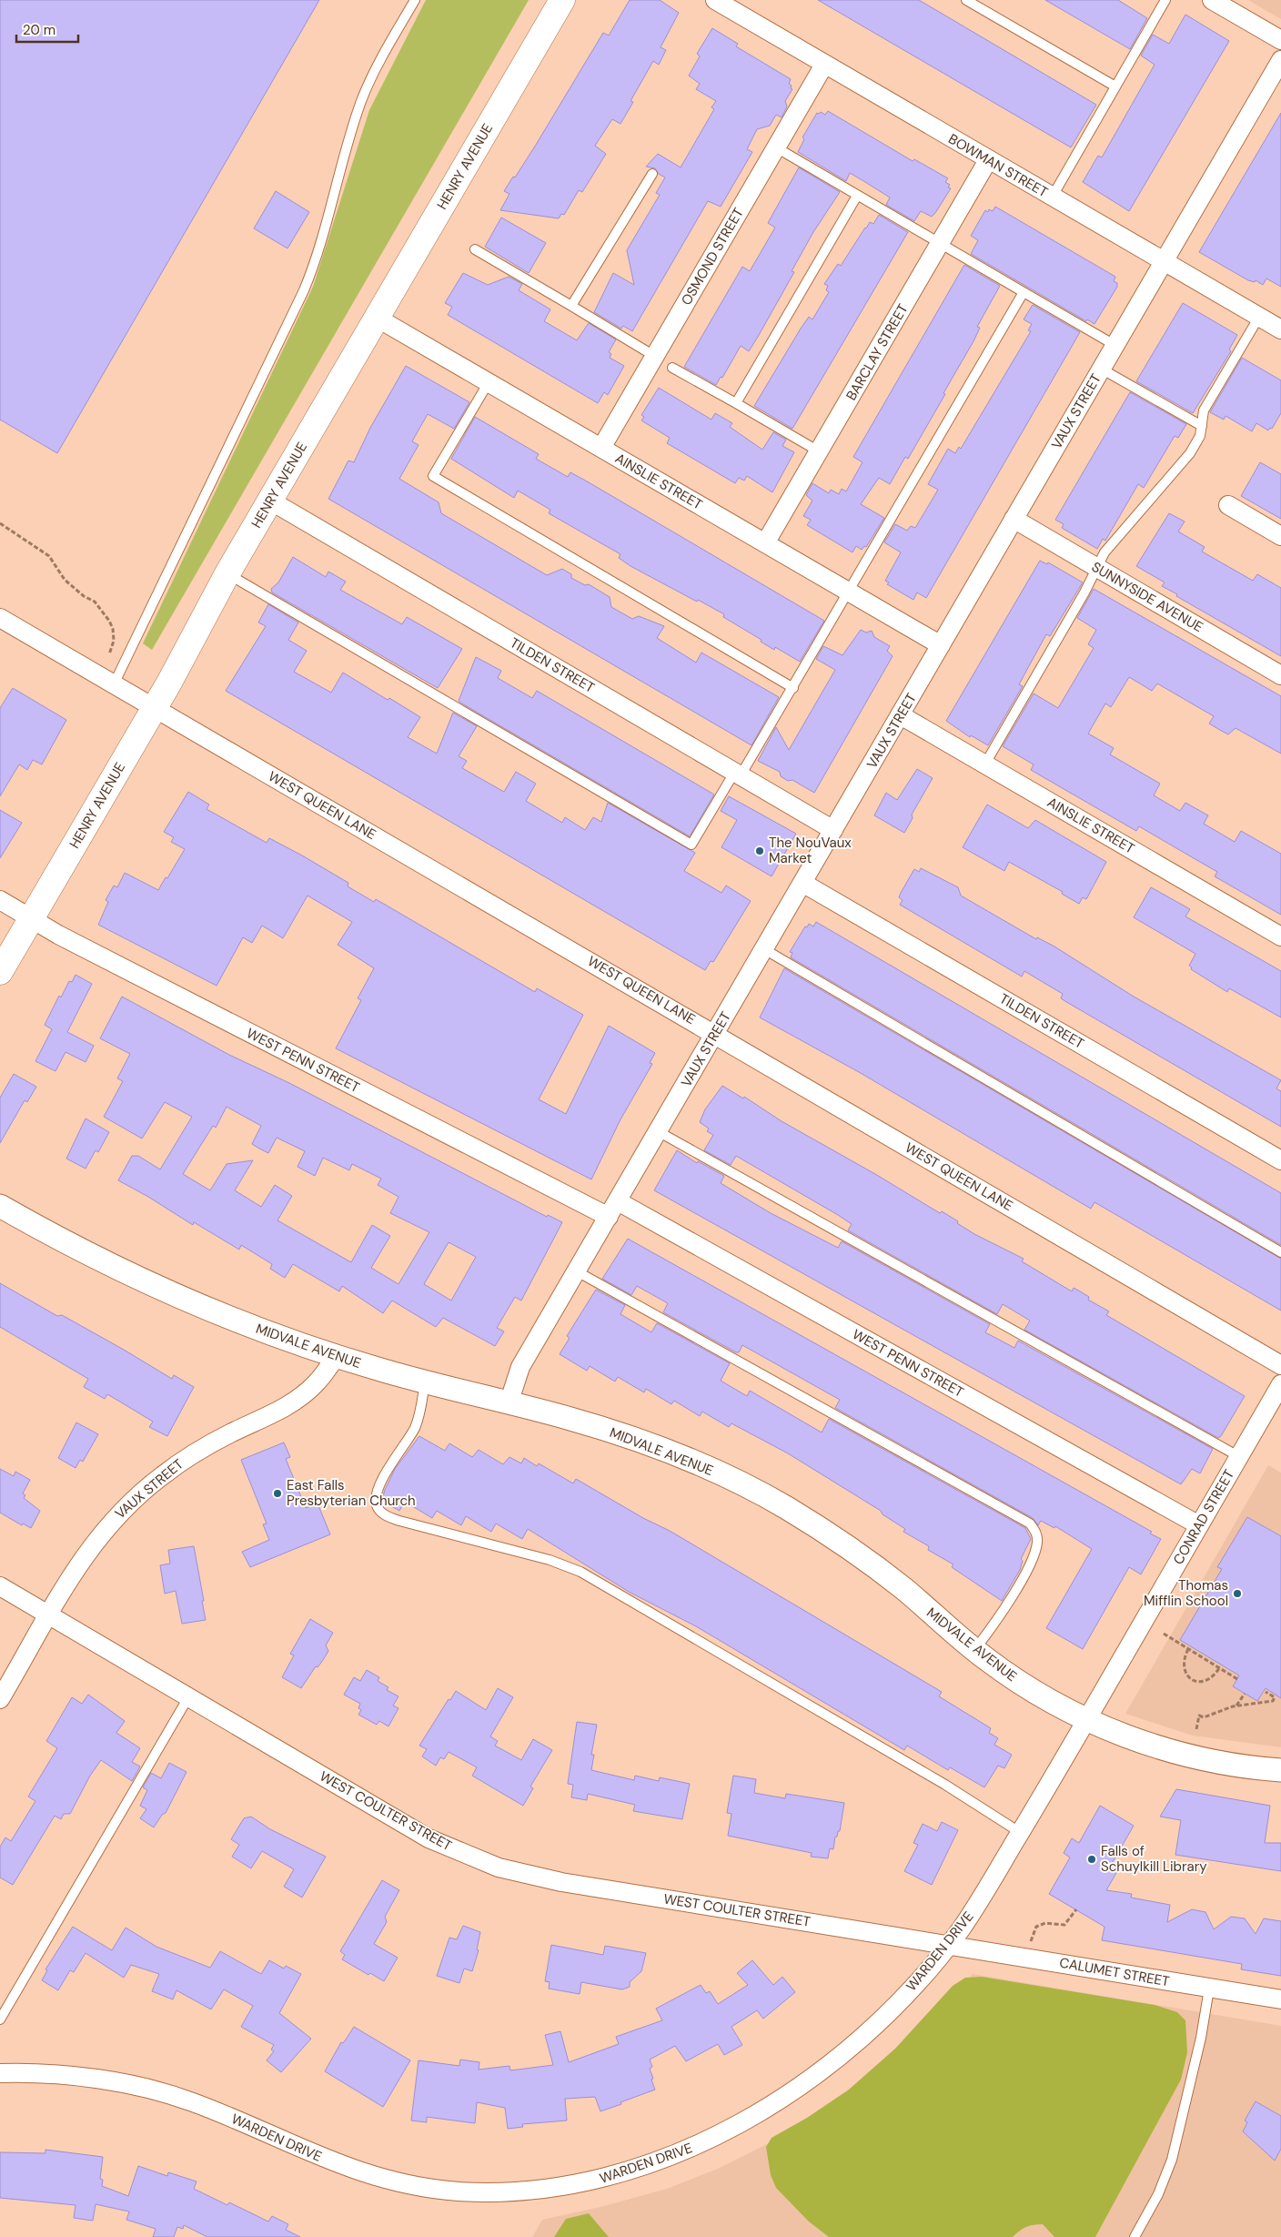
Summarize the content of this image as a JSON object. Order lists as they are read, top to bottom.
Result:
{
  "streets": {
    "main road": ["HENRY AVENUE"],
    "street": [
      "BOWMAN STREET",
      "OSMOND STREET",
      "BARCLAY STREET",
      "VAUX STREET",
      "AINSLIE STREET",
      "SUNNYSIDE AVENUE",
      "TILDEN STREET",
      "WEST QUEEN LANE",
      "WEST PENN STREET",
      "MIDVALE AVENUE",
      "CONRAD STREET",
      "WEST COULTER STREET",
      "WARDEN DRIVE",
      "CALUMET STREET"
    ]
  },
  "crossings": [
    ["BOWMAN STREET", "OSMOND STREET"],
    ["BOWMAN STREET", "BARCLAY STREET"],
    ["BOWMAN STREET", "VAUX STREET"],
    ["HENRY AVENUE", "AINSLIE STREET"],
    ["HENRY AVENUE", "TILDEN STREET"],
    ["HENRY AVENUE", "WEST QUEEN LANE"],
    ["HENRY AVENUE", "WEST PENN STREET"],
    ["OSMOND STREET", "AINSLIE STREET"],
    ["BARCLAY STREET", "AINSLIE STREET"],
    ["VAUX STREET", "AINSLIE STREET"],
    ["VAUX STREET", "SUNNYSIDE AVENUE"],
    ["VAUX STREET", "TILDEN STREET"],
    ["VAUX STREET", "WEST QUEEN LANE"],
    ["VAUX STREET", "WEST PENN STREET"],
    ["VAUX STREET", "MIDVALE AVENUE"],
    ["VAUX STREET", "WEST COULTER STREET"],
    ["WEST PENN STREET", "CONRAD STREET"],
    ["MIDVALE AVENUE", "CONRAD STREET"],
    ["MIDVALE AVENUE", "WARDEN DRIVE"],
    ["CONRAD STREET", "WARDEN DRIVE"],
    ["WEST COULTER STREET", "WARDEN DRIVE"],
    ["WEST COULTER STREET", "CALUMET STREET"],
    ["WARDEN DRIVE", "CALUMET STREET"]
  ],
  "places": [
    "The NouVaux Market",
    "East Falls Presbyterian Church",
    "Thomas Mifflin School",
    "Falls of Schuylkill Library"
  ],
  "scale_bar": "20 m"
}
